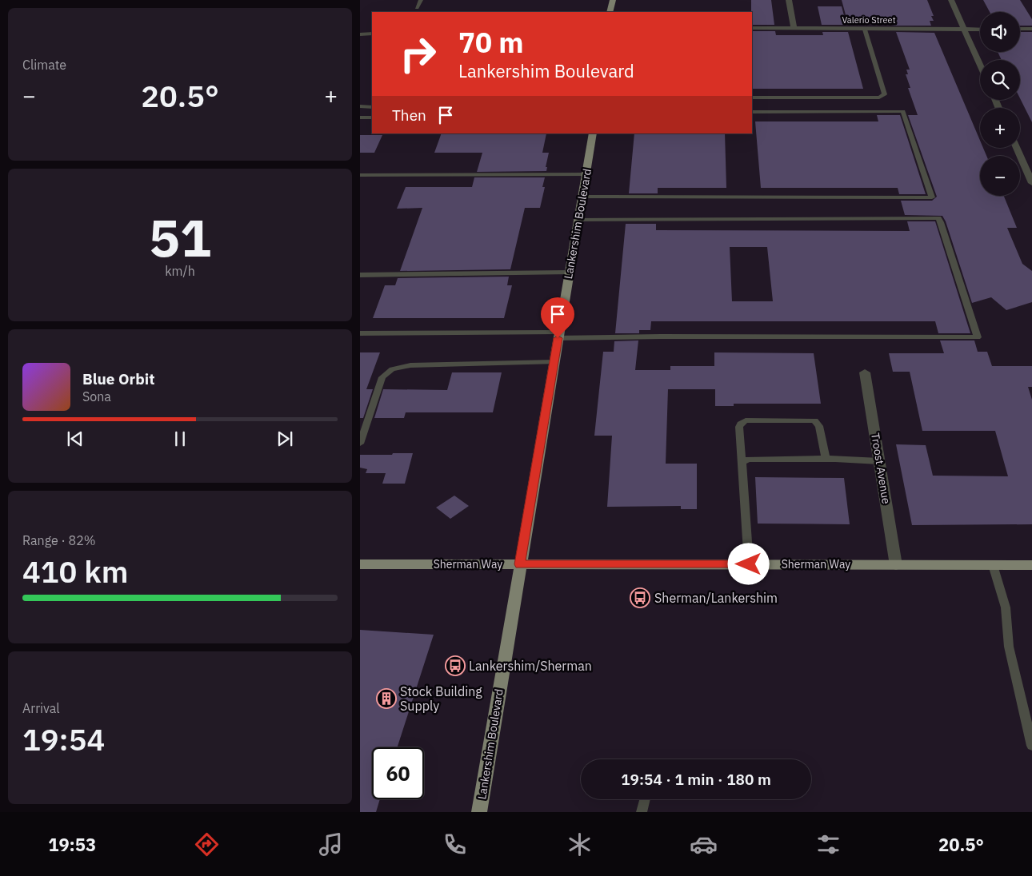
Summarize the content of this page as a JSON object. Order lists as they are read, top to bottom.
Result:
{
  "streets": {
    "main road": ["Lankershim Boulevard", "Sherman Way"],
    "street": ["Valerio Street", "Troost Avenue"]
  },
  "crossings": [
    ["Lankershim Boulevard", "Sherman Way"],
    ["Troost Avenue", "Sherman Way"]
  ],
  "places": {
    "bus stop": ["Sherman/Lankershim", "Lankershim/Sherman"],
    "building": ["Stock Building Supply"]
  },
  "page": {
    "tile": [
      "Climate",
      ["51", "km/h"],
      ["Range · 82%", "410 km"],
      ["Arrival", "19:54"]
    ],
    "map_buttons": ["+", "−"],
    "turn": ["70 m", "Lankershim Boulevard"],
    "heat": ["−", "20.5°", "+"],
    "then": "Then",
    "song": ["Blue Orbit", "Sona"],
    "limit": "60",
    "trip": "19:54 · 1 min · 180 m",
    "tabs": ["19:53", "20.5°"]
  }
}
